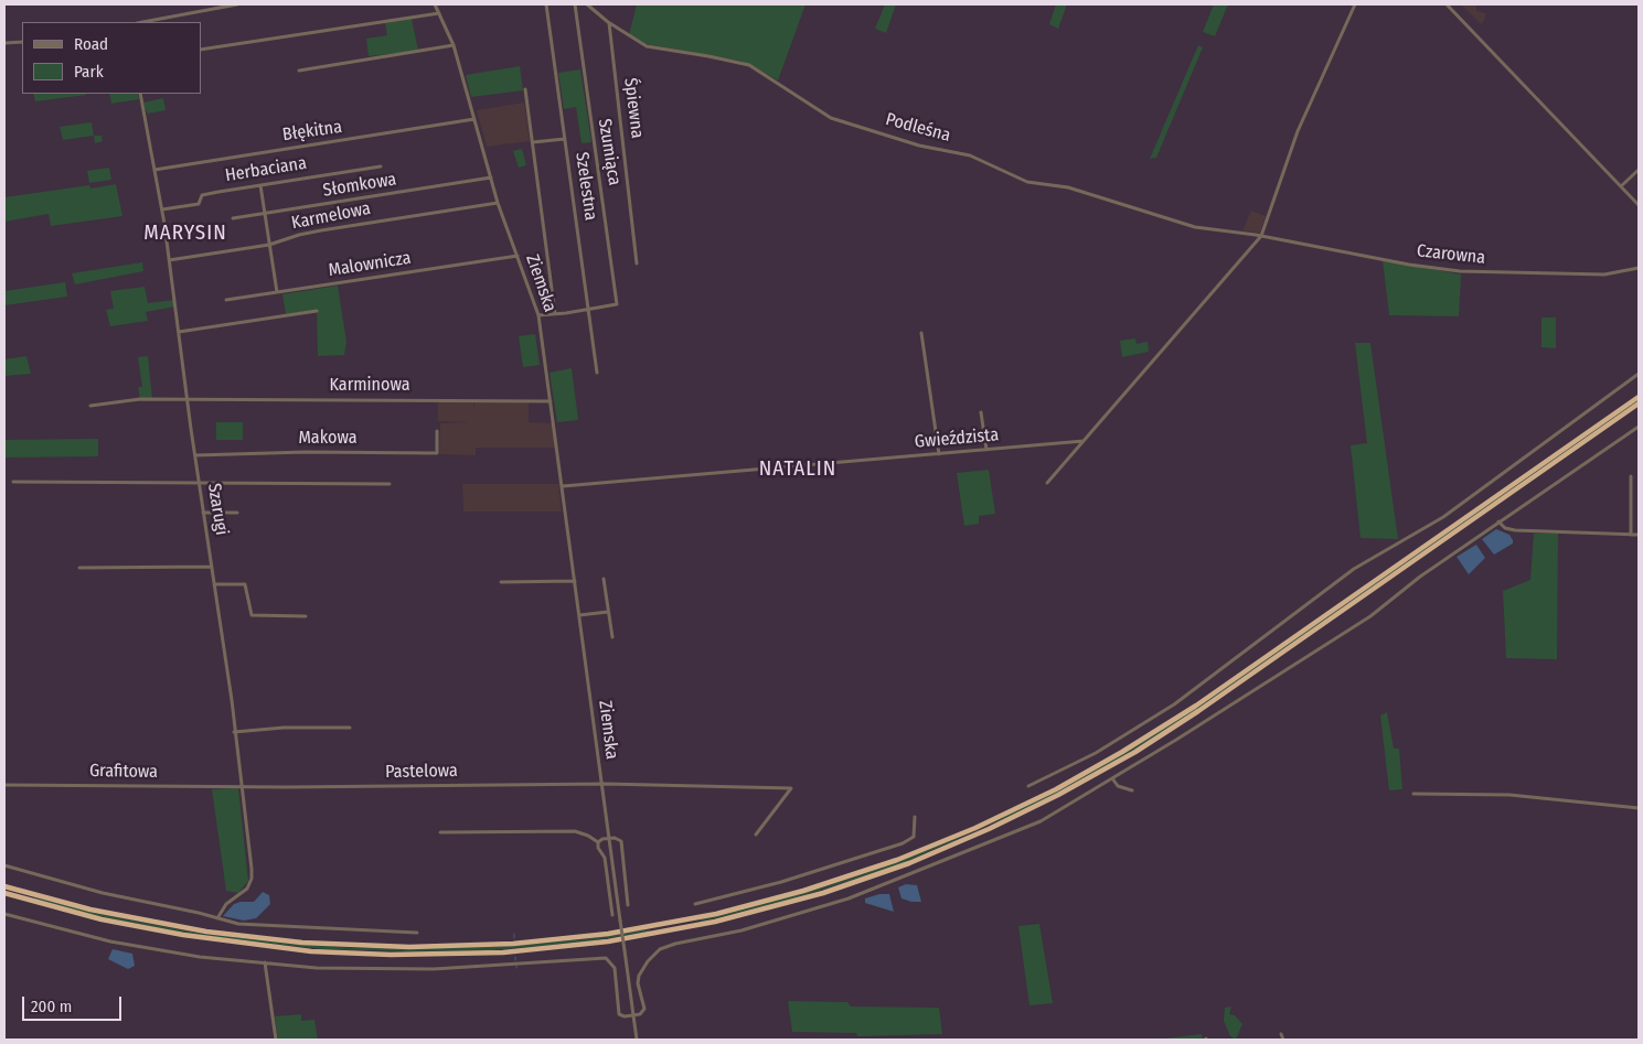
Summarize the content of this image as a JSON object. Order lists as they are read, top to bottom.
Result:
{
  "streets": {
    "street": [
      "Śpiewna",
      "Podleśna",
      "Błękitna",
      "Szumiąca",
      "Herbaciana",
      "Słomkowa",
      "Szelestna",
      "Karmelowa",
      "Czarowna",
      "Malownicza",
      "Ziemska",
      "Karminowa",
      "Makowa",
      "Gwieździsta",
      "Szarugi",
      "Grafitowa",
      "Pastelowa"
    ]
  },
  "crossings": [
    ["Śpiewna", "Podleśna"],
    ["Podleśna", "Czarowna"],
    ["Błękitna", "Ziemska"],
    ["Błękitna", "Szarugi"],
    ["Szumiąca", "Szelestna"],
    ["Herbaciana", "Szarugi"],
    ["Słomkowa", "Ziemska"],
    ["Karmelowa", "Ziemska"],
    ["Karmelowa", "Szarugi"],
    ["Malownicza", "Ziemska"],
    ["Ziemska", "Karminowa"],
    ["Ziemska", "Gwieździsta"],
    ["Ziemska", "Pastelowa"],
    ["Karminowa", "Szarugi"],
    ["Makowa", "Szarugi"],
    ["Szarugi", "Grafitowa"],
    ["Szarugi", "Pastelowa"],
    ["Grafitowa", "Pastelowa"]
  ],
  "districts": ["MARYSIN", "NATALIN"],
  "legend": ["Road", "Park"],
  "scale_bar": "200 m"
}
